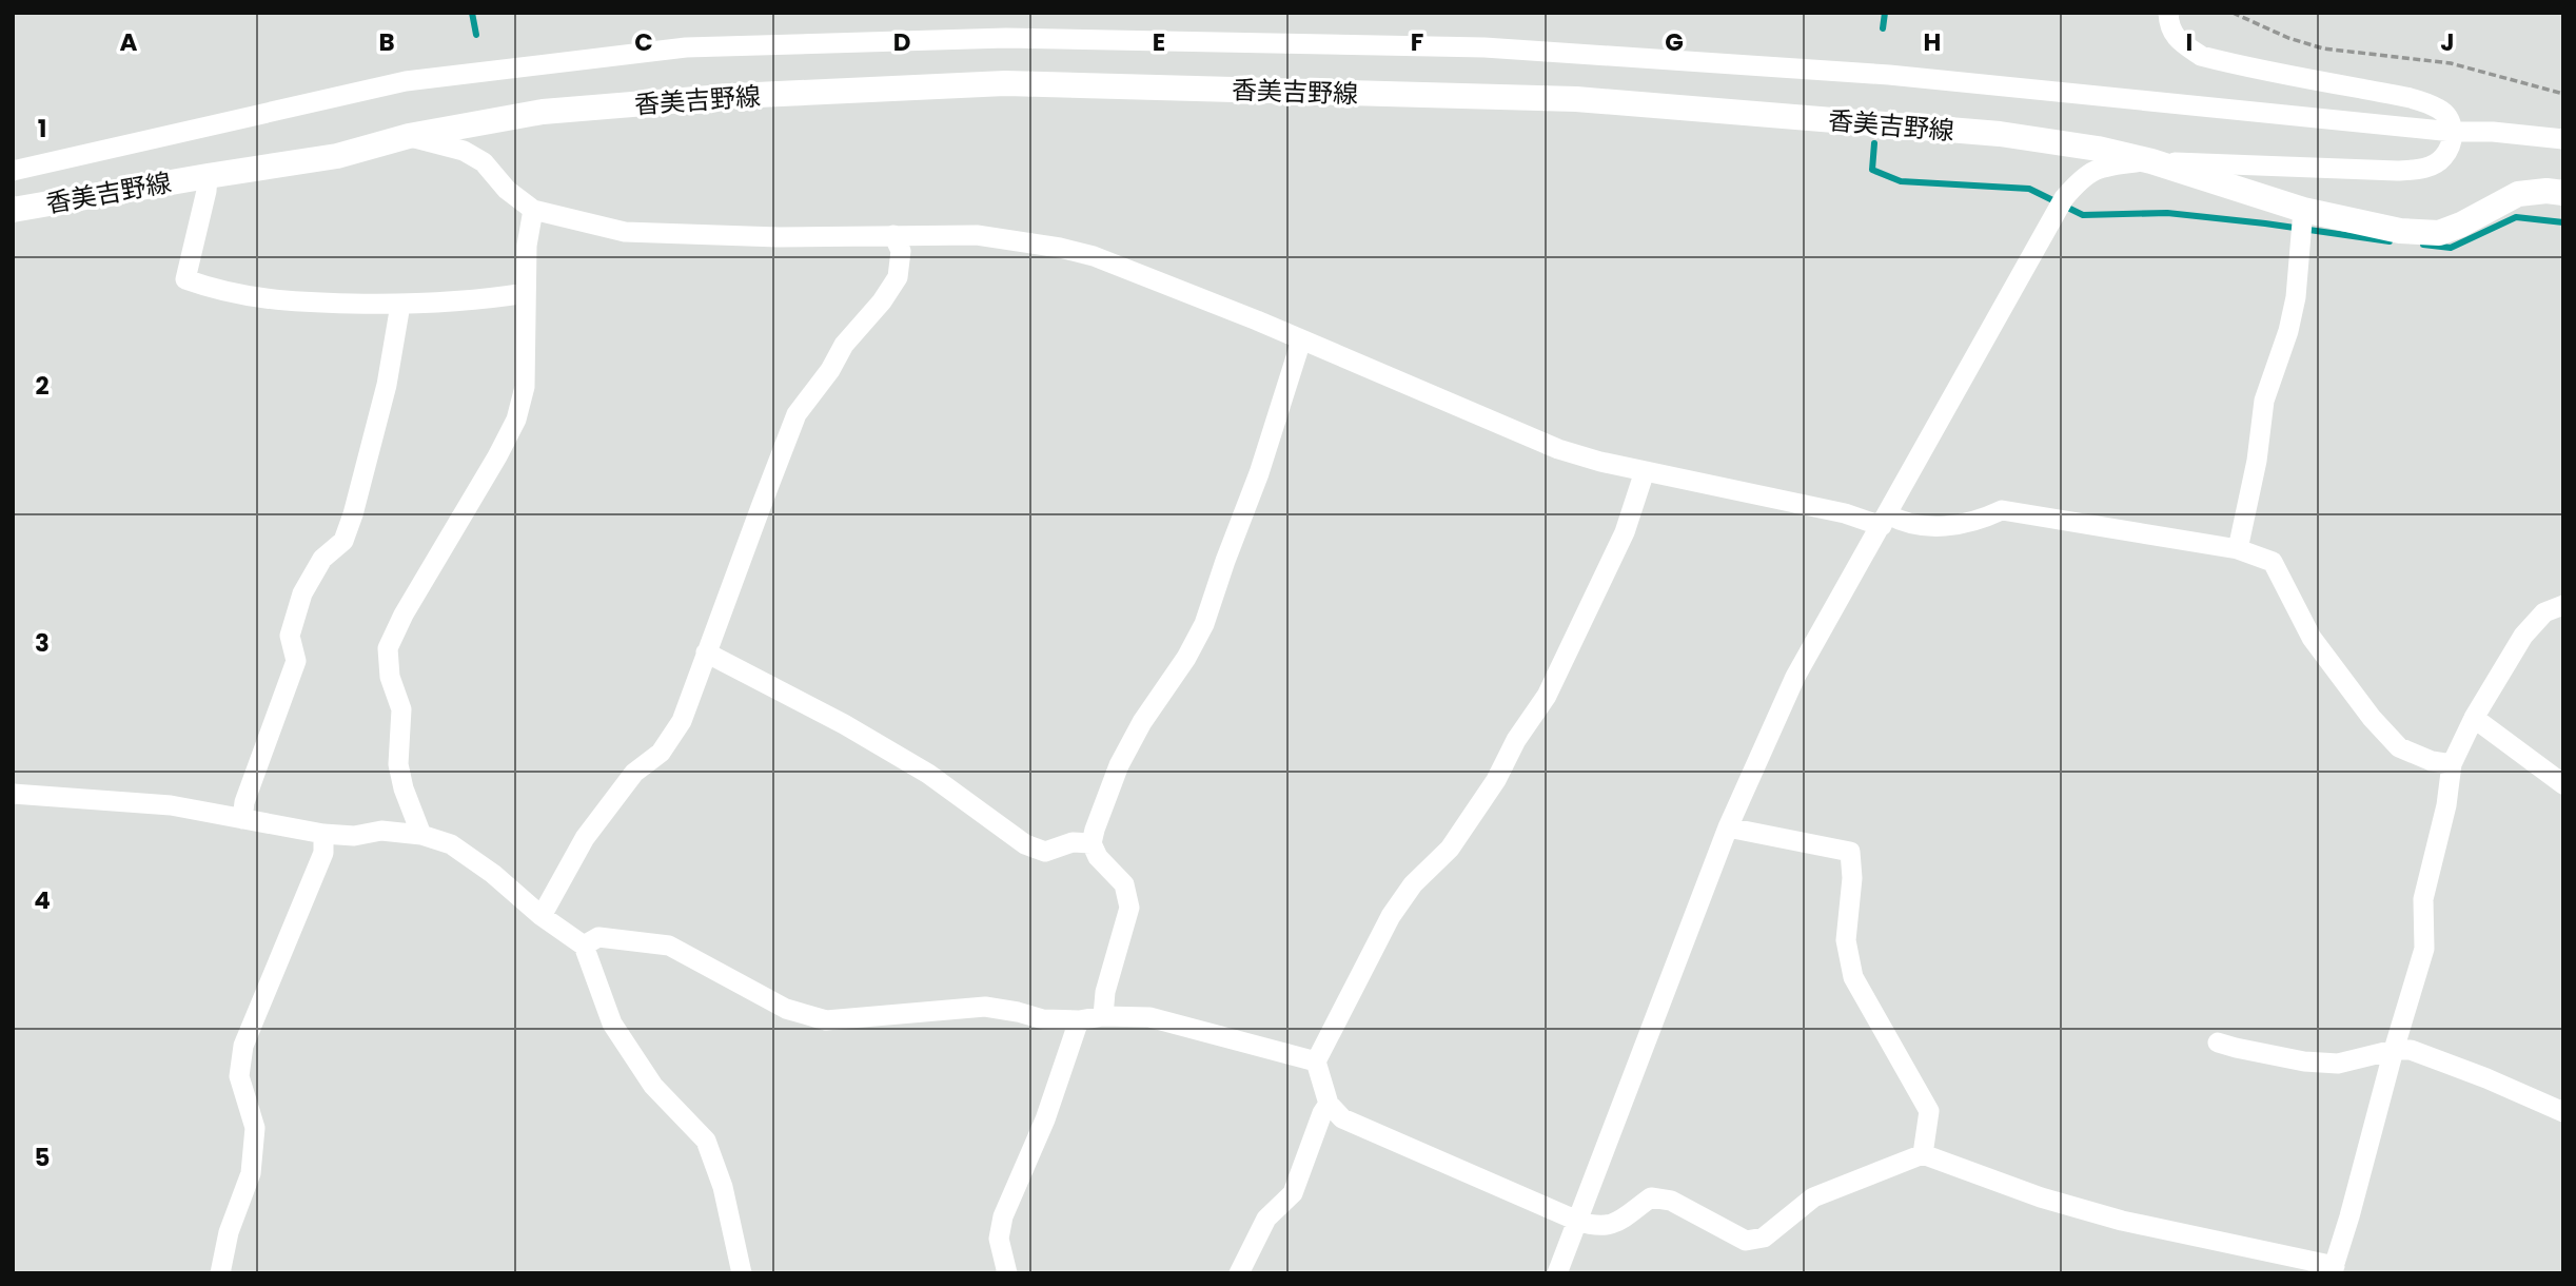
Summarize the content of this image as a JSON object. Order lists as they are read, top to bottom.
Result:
{
  "streets": {
    "main road": ["香美吉野線"]
  },
  "grid": {
    "columns": [
      "A",
      "B",
      "C",
      "D",
      "E",
      "F",
      "G",
      "H",
      "I",
      "J"
    ],
    "rows": [
      "1",
      "2",
      "3",
      "4",
      "5"
    ]
  }
}
